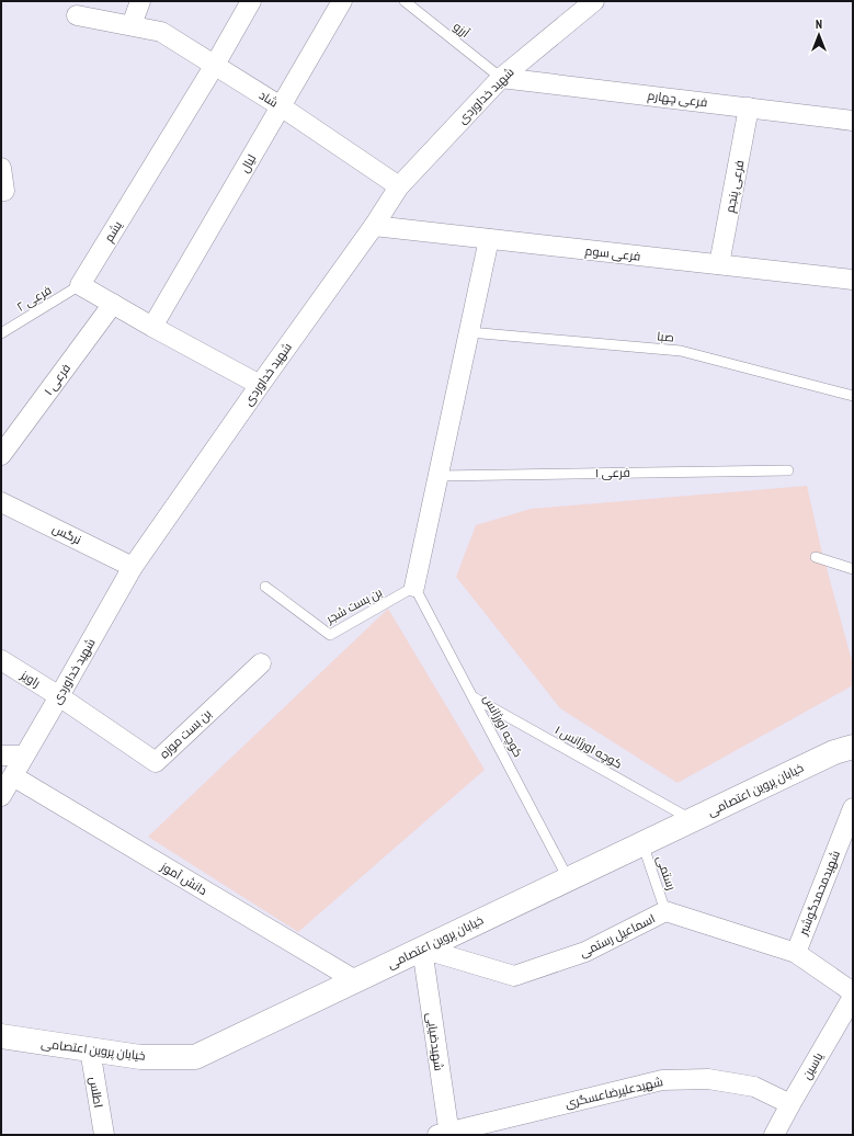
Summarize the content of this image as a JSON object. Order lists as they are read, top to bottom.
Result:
{
  "streets": {
    "street": [
      "شهید خداوردی",
      "شاد",
      "فرعی چهارم",
      "لیال",
      "فرعی پنجم",
      "یشم",
      "فرعی سوم",
      "فرعی ۱",
      "نرگس",
      "راویز",
      "بن بست موزه",
      "خیابان پروین اعتصامی",
      "دانش آموز",
      "شهیدمحمدگوشبر",
      "اسماعیل رستمی",
      "شهیدضیایی",
      "یاسین",
      "اطلس",
      "شهیدعلیرضاعسگری"
    ],
    "lane": [
      "آرزو",
      "فرعی ۲",
      "صبا",
      "بن بست شجر",
      "کوچه اورژانس",
      "کوچه اورژانس ۱",
      "رستمی"
    ]
  },
  "crossings": [
    ["آرزو", "شهید خداوردی"],
    ["آرزو", "فرعی چهارم"],
    ["شهید خداوردی", "شاد"],
    ["شهید خداوردی", "فرعی چهارم"],
    ["شهید خداوردی", "فرعی سوم"],
    ["شهید خداوردی", "نرگس"],
    ["شهید خداوردی", "راویز"],
    ["شهید خداوردی", "بن بست موزه"],
    ["شهید خداوردی", "دانش آموز"],
    ["شاد", "لیال"],
    ["شاد", "یشم"],
    ["فرعی چهارم", "فرعی پنجم"],
    ["فرعی پنجم", "فرعی سوم"],
    ["یشم", "فرعی ۲"],
    ["بن بست شجر", "کوچه اورژانس"],
    ["راویز", "بن بست موزه"],
    ["کوچه اورژانس", "کوچه اورژانس ۱"],
    ["کوچه اورژانس", "خیابان پروین اعتصامی"],
    ["کوچه اورژانس ۱", "خیابان پروین اعتصامی"],
    ["خیابان پروین اعتصامی", "رستمی"],
    ["خیابان پروین اعتصامی", "دانش آموز"],
    ["خیابان پروین اعتصامی", "اسماعیل رستمی"],
    ["خیابان پروین اعتصامی", "شهیدضیایی"],
    ["خیابان پروین اعتصامی", "اطلس"],
    ["رستمی", "اسماعیل رستمی"],
    ["شهیدمحمدگوشبر", "اسماعیل رستمی"],
    ["اسماعیل رستمی", "شهیدضیایی"],
    ["شهیدضیایی", "شهیدعلیرضاعسگری"],
    ["یاسین", "شهیدعلیرضاعسگری"]
  ],
  "north": "top"
}
